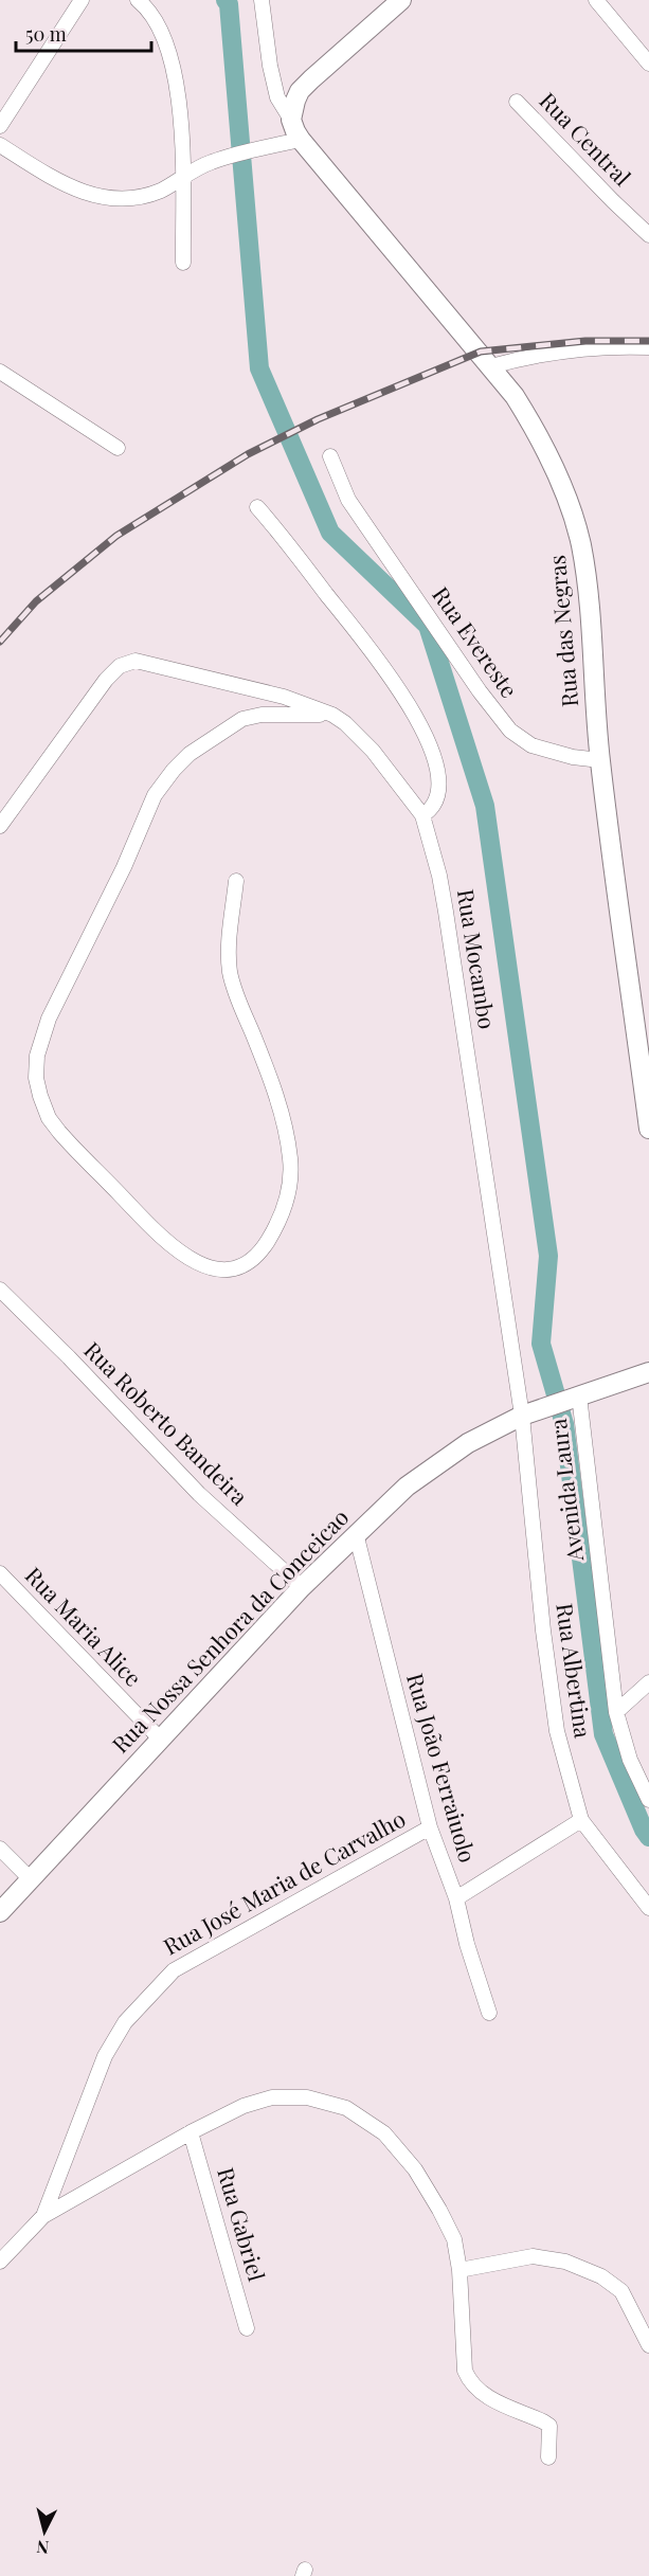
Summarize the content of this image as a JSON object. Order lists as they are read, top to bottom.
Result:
{
  "streets": {
    "main road": ["Rua das Negras", "Rua Nossa Senhora da Conceicao"],
    "street": [
      "Rua Central",
      "Rua Evereste",
      "Rua Mocambo",
      "Rua Roberto Bandeira",
      "Avenida Laura",
      "Rua Maria Alice",
      "Rua Albertina",
      "Rua João Ferraiuolo",
      "Rua José Maria de Carvalho",
      "Rua Gabriel"
    ]
  },
  "crossings": [
    ["Rua das Negras", "Rua Evereste"],
    ["Rua Mocambo", "Rua Nossa Senhora da Conceicao"],
    ["Rua Mocambo", "Rua Albertina"],
    ["Rua Roberto Bandeira", "Rua Nossa Senhora da Conceicao"],
    ["Avenida Laura", "Rua Nossa Senhora da Conceicao"],
    ["Rua Maria Alice", "Rua Nossa Senhora da Conceicao"],
    ["Rua Nossa Senhora da Conceicao", "Rua Albertina"],
    ["Rua Nossa Senhora da Conceicao", "Rua João Ferraiuolo"],
    ["Rua João Ferraiuolo", "Rua José Maria de Carvalho"],
    ["Rua José Maria de Carvalho", "Rua Gabriel"]
  ],
  "scale_bar": "50 m",
  "north": "bottom"
}
